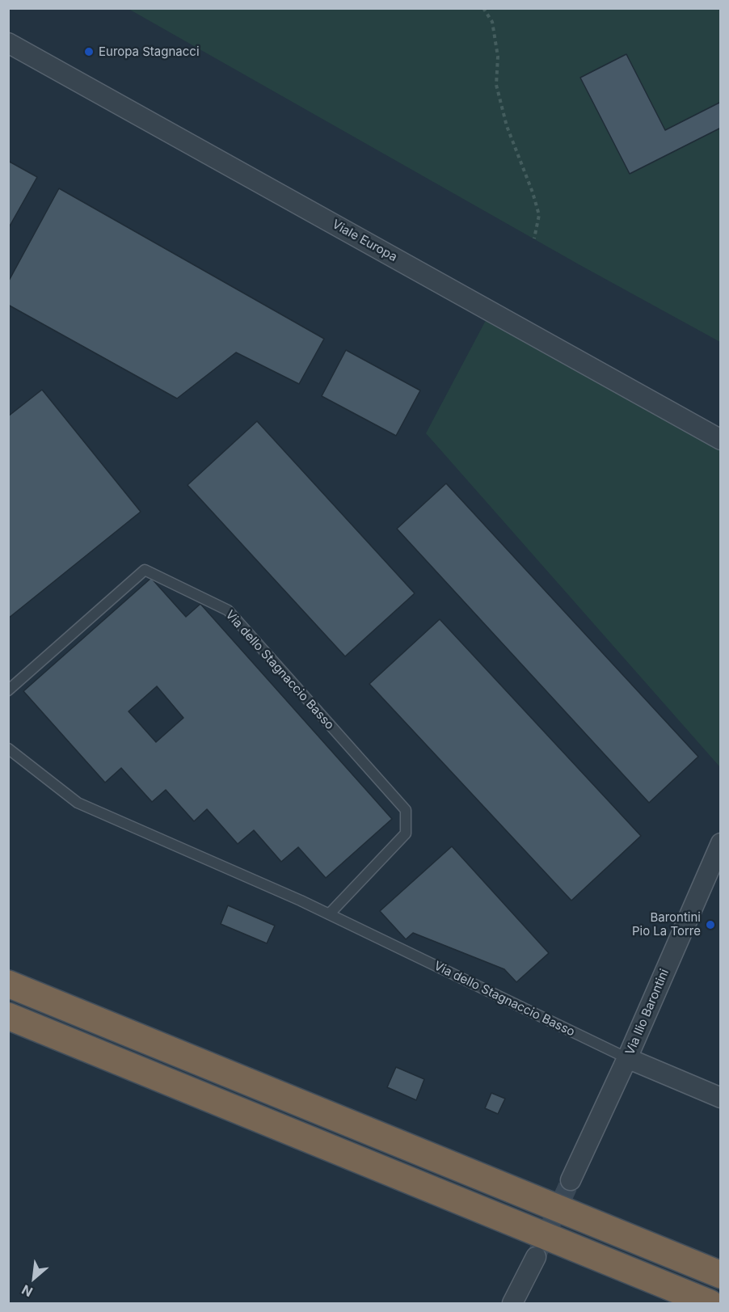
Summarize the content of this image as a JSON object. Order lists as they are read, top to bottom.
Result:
{
  "streets": {
    "street": ["Viale Europa", "Via Ilio Barontini"],
    "lane": ["Via dello Stagnaccio Basso"]
  },
  "crossings": [
    ["Via dello Stagnaccio Basso", "Via Ilio Barontini"]
  ],
  "places": ["Europa Stagnacci", "Barontini Pio La Torre"],
  "north": "bottom left"
}
